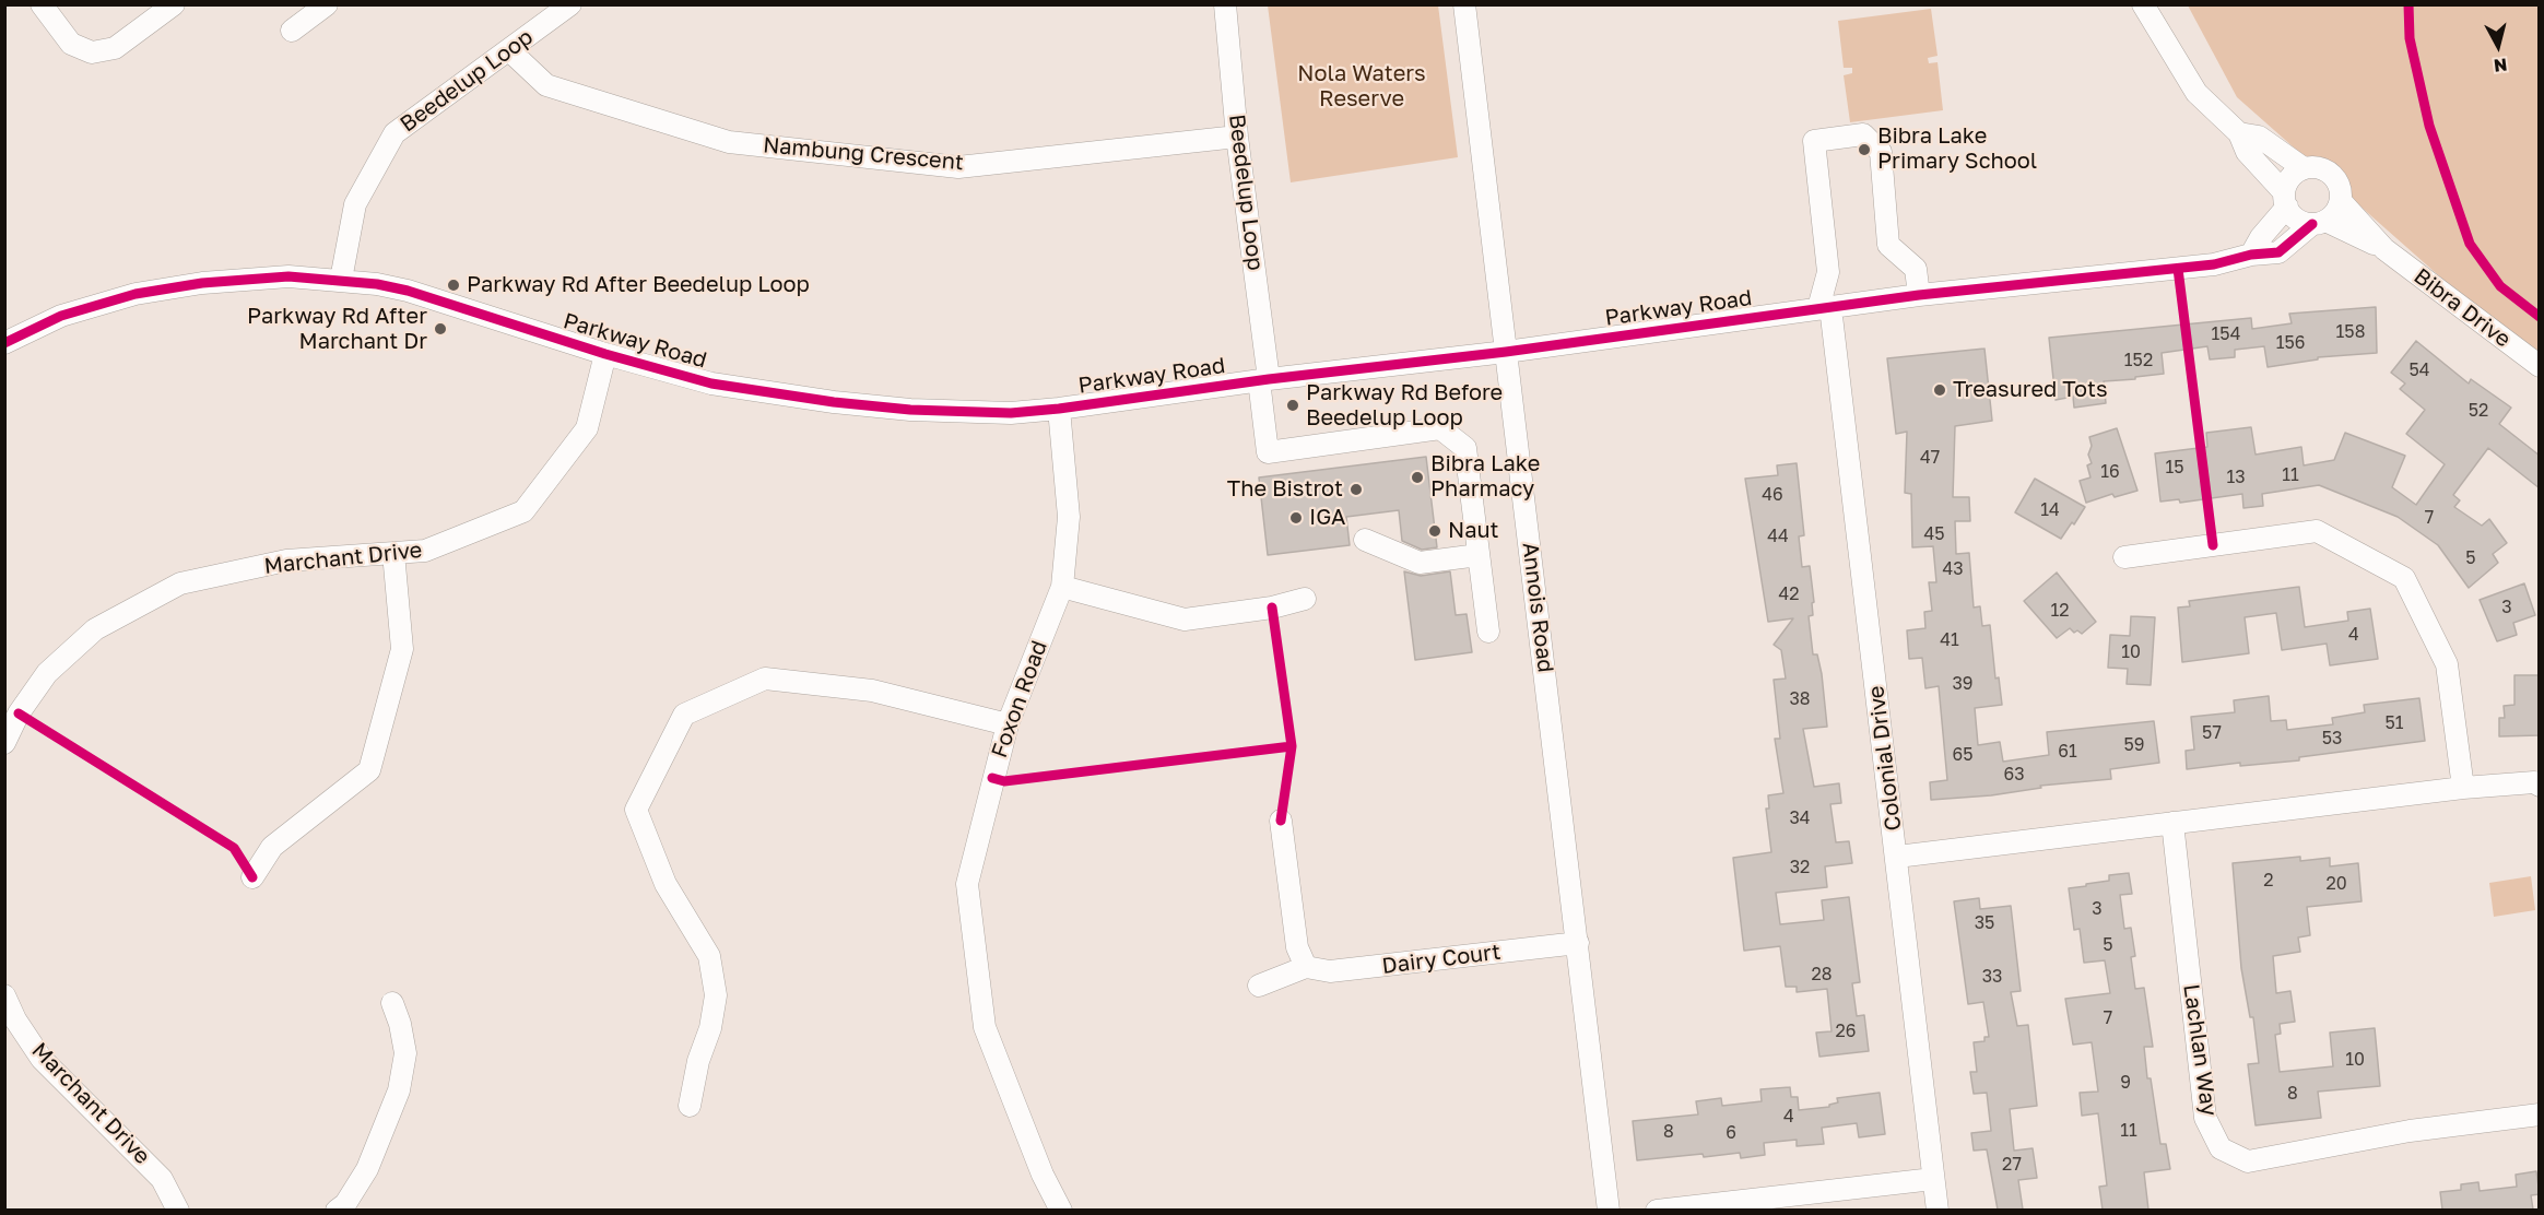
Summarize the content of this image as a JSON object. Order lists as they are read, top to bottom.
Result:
{
  "streets": {
    "street": [
      "Beedelup Loop",
      "Nambung Crescent",
      "Parkway Road",
      "Bibra Drive",
      "Marchant Drive",
      "Annois Road",
      "Foxon Road",
      "Colonial Drive",
      "Dairy Court",
      "Lachlan Way"
    ]
  },
  "crossings": [
    ["Beedelup Loop", "Nambung Crescent"],
    ["Beedelup Loop", "Parkway Road"],
    ["Parkway Road", "Bibra Drive"],
    ["Parkway Road", "Marchant Drive"],
    ["Parkway Road", "Annois Road"],
    ["Parkway Road", "Foxon Road"],
    ["Parkway Road", "Colonial Drive"],
    ["Annois Road", "Dairy Court"]
  ],
  "parks": ["Nola Waters Reserve"],
  "places": [
    "Bibra Lake Primary School",
    "Parkway Rd After Beedelup Loop",
    "Parkway Rd After Marchant Dr",
    "Treasured Tots",
    "Parkway Rd Before Beedelup Loop",
    "Bibra Lake Pharmacy",
    "The Bistrot",
    "IGA",
    "Naut"
  ],
  "house_numbers": [
    "158",
    "154",
    "156",
    "152",
    "54",
    "52",
    "47",
    "15",
    "16",
    "11",
    "13",
    "46",
    "14",
    "7",
    "45",
    "44",
    "5",
    "43",
    "42",
    "3",
    "12",
    "4",
    "41",
    "10",
    "39",
    "38",
    "51",
    "57",
    "53",
    "59",
    "61",
    "65",
    "63",
    "34",
    "32",
    "2",
    "20",
    "3",
    "35",
    "5",
    "28",
    "33",
    "7",
    "26",
    "10",
    "9",
    "8",
    "4",
    "11",
    "8",
    "6",
    "27"
  ],
  "north": "bottom"
}
